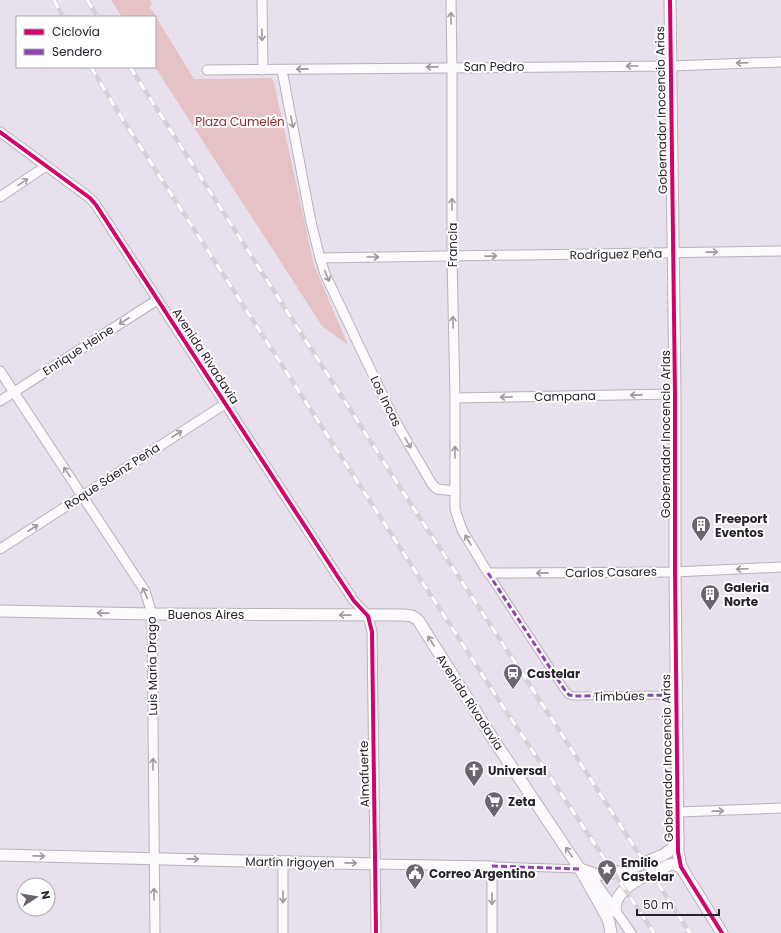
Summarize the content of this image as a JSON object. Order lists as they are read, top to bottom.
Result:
{
  "streets": {
    "street": [
      "San Pedro",
      "Gobernador Inocencio Arias",
      "Francia",
      "Rodríguez Peña",
      "Enrique Heine",
      "Avenida Rivadavia",
      "Campana",
      "Los Incas",
      "Roque Sáenz Peña",
      "Carlos Casares",
      "Buenos Aires",
      "Luis María Drago",
      "Timbúes",
      "Almafuerte",
      "Martín Irigoyen"
    ]
  },
  "crossings": [
    ["San Pedro", "Gobernador Inocencio Arias"],
    ["San Pedro", "Francia"],
    ["San Pedro", "Los Incas"],
    ["Gobernador Inocencio Arias", "Rodríguez Peña"],
    ["Gobernador Inocencio Arias", "Campana"],
    ["Gobernador Inocencio Arias", "Carlos Casares"],
    ["Gobernador Inocencio Arias", "Timbúes"],
    ["Francia", "Rodríguez Peña"],
    ["Francia", "Campana"],
    ["Francia", "Los Incas"],
    ["Rodríguez Peña", "Los Incas"],
    ["Enrique Heine", "Avenida Rivadavia"],
    ["Enrique Heine", "Luis María Drago"],
    ["Avenida Rivadavia", "Roque Sáenz Peña"],
    ["Avenida Rivadavia", "Buenos Aires"],
    ["Avenida Rivadavia", "Almafuerte"],
    ["Avenida Rivadavia", "Martín Irigoyen"],
    ["Roque Sáenz Peña", "Luis María Drago"],
    ["Carlos Casares", "Timbúes"],
    ["Buenos Aires", "Luis María Drago"],
    ["Buenos Aires", "Almafuerte"],
    ["Luis María Drago", "Martín Irigoyen"],
    ["Almafuerte", "Martín Irigoyen"]
  ],
  "one_way": [
    "San Pedro",
    "Francia",
    "Rodríguez Peña",
    "Enrique Heine",
    "Campana",
    "Los Incas",
    "Roque Sáenz Peña",
    "Carlos Casares",
    "Buenos Aires",
    "Luis María Drago",
    "Martín Irigoyen"
  ],
  "parks": ["Plaza Cumelén"],
  "places": {
    "building": ["Freeport Eventos", "Galeria Norte"],
    "station": ["Castelar"],
    "church": ["Universal"],
    "supermarket": ["Zeta"],
    "place": ["Emilio Castelar"],
    "public building": ["Correo Argentino"]
  },
  "legend": ["Ciclovía", "Sendero"],
  "scale_bar": "50 m",
  "north": "right"
}
